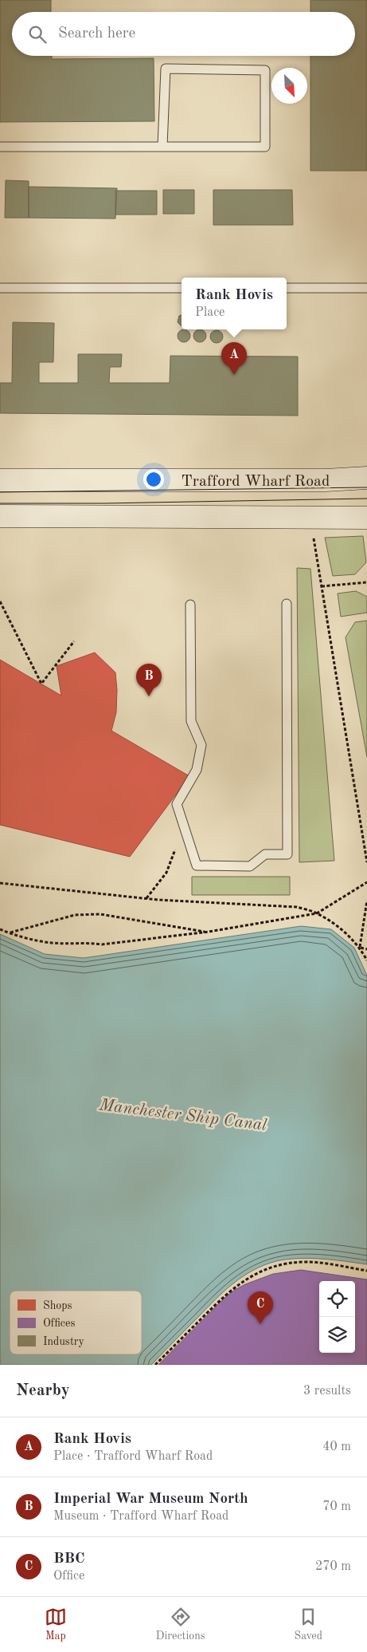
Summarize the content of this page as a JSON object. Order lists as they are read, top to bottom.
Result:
{
  "streets": {
    "street": ["Trafford Wharf Road"]
  },
  "water": ["Manchester Ship Canal"],
  "legend": ["Shops", "Offices", "Industry"],
  "north": "bottom right",
  "page": {
    "search": "Search here",
    "popup": ["Rank Hovis", "Place"],
    "pins": ["A", "B", "C"],
    "heading": ["Nearby", "3 results"],
    "list": [
      {
        "mark": "A",
        "name": "Rank Hovis",
        "note": "Place · Trafford Wharf Road",
        "value": "40 m"
      },
      {
        "mark": "B",
        "name": "Imperial War Museum North",
        "note": "Museum · Trafford Wharf Road",
        "value": "70 m"
      },
      {
        "mark": "C",
        "name": "BBC",
        "note": "Office",
        "value": "270 m"
      }
    ],
    "nav": ["Map", "Directions", "Saved"]
  }
}
